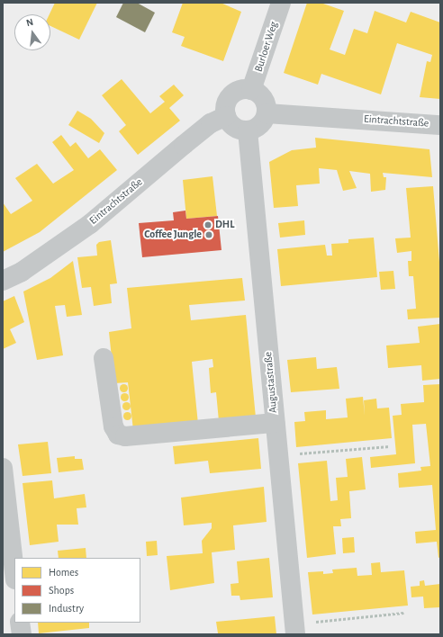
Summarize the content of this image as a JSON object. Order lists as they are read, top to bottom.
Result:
{
  "streets": {
    "street": ["Burloer Weg", "Eintrachtstraße", "Augustastraße"]
  },
  "crossings": [
    ["Burloer Weg", "Eintrachtstraße"],
    ["Burloer Weg", "Augustastraße"],
    ["Eintrachtstraße", "Augustastraße"]
  ],
  "places": ["DHL", "Coffee Jungle"],
  "legend": ["Homes", "Shops", "Industry"],
  "north": "top"
}
